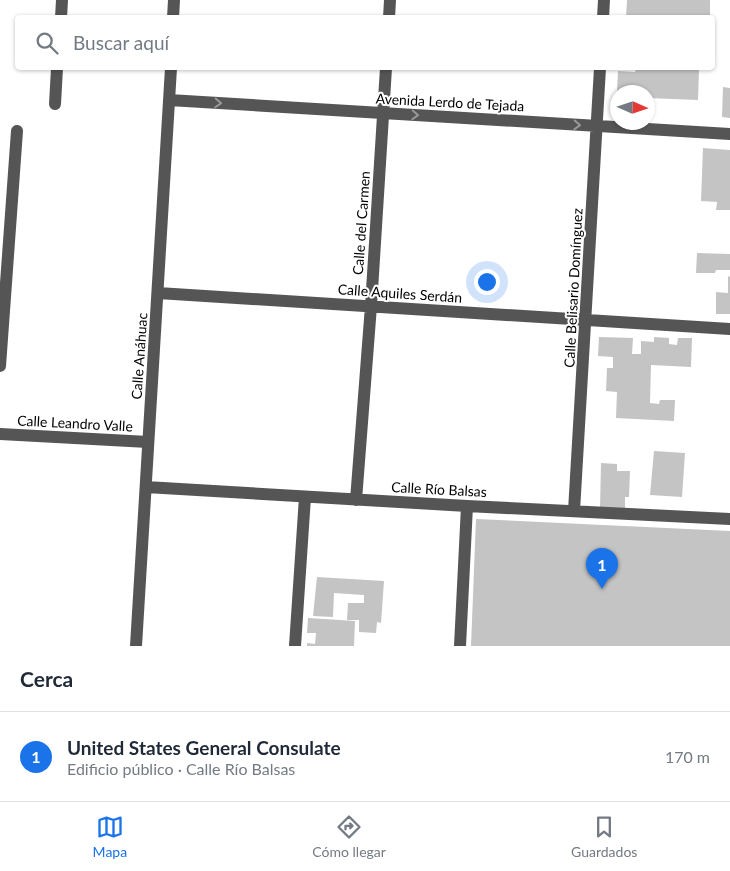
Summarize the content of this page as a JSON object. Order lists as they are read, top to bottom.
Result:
{
  "streets": {
    "street": [
      "Avenida Lerdo de Tejada",
      "Calle del Carmen",
      "Calle Belisario Domínguez",
      "Calle Aquiles Serdán",
      "Calle Anáhuac",
      "Calle Leandro Valle",
      "Calle Río Balsas"
    ]
  },
  "crossings": [
    ["Avenida Lerdo de Tejada", "Calle del Carmen"],
    ["Avenida Lerdo de Tejada", "Calle Belisario Domínguez"],
    ["Avenida Lerdo de Tejada", "Calle Anáhuac"],
    ["Calle del Carmen", "Calle Aquiles Serdán"],
    ["Calle del Carmen", "Calle Río Balsas"],
    ["Calle Belisario Domínguez", "Calle Aquiles Serdán"],
    ["Calle Belisario Domínguez", "Calle Río Balsas"],
    ["Calle Aquiles Serdán", "Calle Anáhuac"],
    ["Calle Anáhuac", "Calle Leandro Valle"],
    ["Calle Anáhuac", "Calle Río Balsas"]
  ],
  "one_way": ["Avenida Lerdo de Tejada"],
  "north": "right",
  "page": {
    "search": "Buscar aquí",
    "pins": "1",
    "heading": "Cerca",
    "list": [
      {
        "mark": "1",
        "name": "United States General Consulate",
        "note": "Edificio público · Calle Río Balsas",
        "value": "170 m"
      }
    ],
    "nav": ["Mapa", "Cómo llegar", "Guardados"]
  }
}
